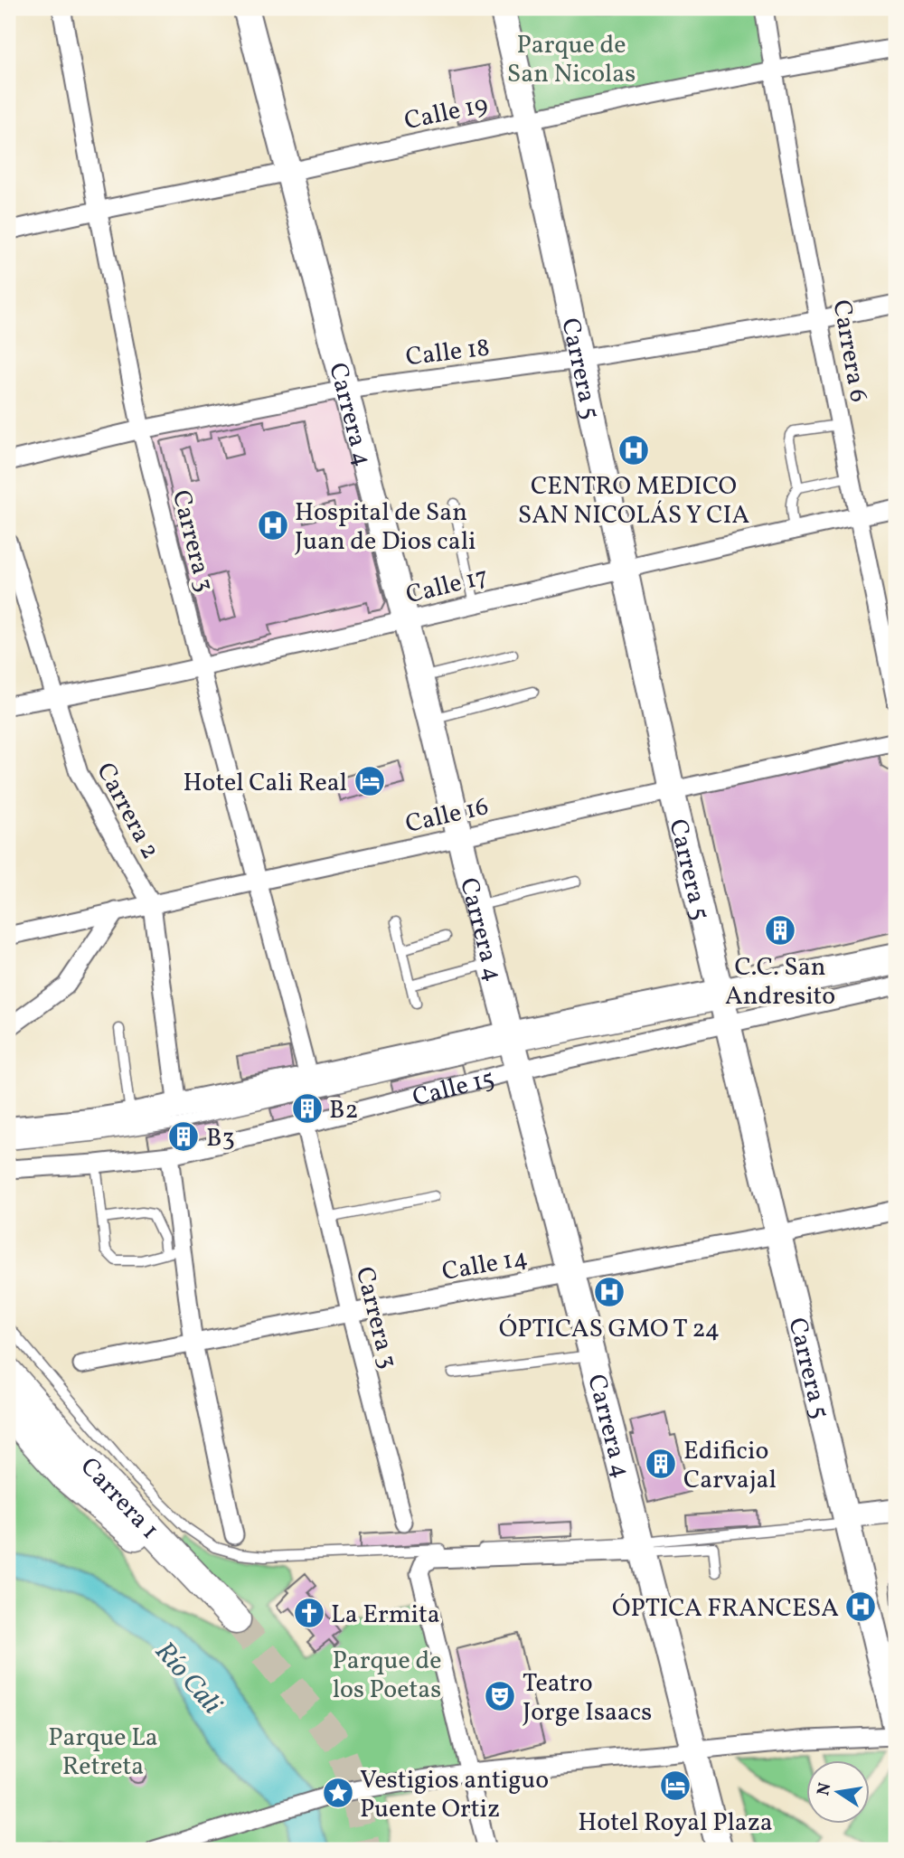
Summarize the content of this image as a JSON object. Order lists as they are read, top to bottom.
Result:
{
  "streets": {
    "main road": ["Carrera 1"],
    "street": [
      "Calle 19",
      "Calle 18",
      "Carrera 6",
      "Carrera 5",
      "Carrera 4",
      "Carrera 3",
      "Calle 17",
      "Carrera 2",
      "Calle 16",
      "Calle 15",
      "Calle 14"
    ]
  },
  "crossings": [
    ["Calle 19", "Carrera 6"],
    ["Calle 19", "Carrera 5"],
    ["Calle 19", "Carrera 4"],
    ["Calle 19", "Carrera 3"],
    ["Calle 18", "Carrera 6"],
    ["Calle 18", "Carrera 5"],
    ["Calle 18", "Carrera 4"],
    ["Calle 18", "Carrera 3"],
    ["Carrera 6", "Calle 17"],
    ["Carrera 5", "Calle 17"],
    ["Carrera 5", "Calle 16"],
    ["Carrera 5", "Calle 15"],
    ["Carrera 5", "Calle 14"],
    ["Carrera 4", "Calle 17"],
    ["Carrera 4", "Calle 16"],
    ["Carrera 4", "Calle 15"],
    ["Carrera 4", "Calle 14"],
    ["Carrera 3", "Calle 17"],
    ["Carrera 3", "Calle 16"],
    ["Carrera 3", "Calle 15"],
    ["Carrera 3", "Calle 14"],
    ["Calle 17", "Carrera 2"],
    ["Carrera 2", "Calle 16"],
    ["Carrera 2", "Calle 15"]
  ],
  "water": ["Río Cali"],
  "parks": ["Parque de San Nicolas", "Parque de los Poetas", "Parque La Retreta"],
  "places": {
    "hospital": [
      "CENTRO MEDICO SAN NICOLÁS Y CIA",
      "Hospital de San Juan de Dios cali",
      "ÓPTICAS GMO T 24",
      "ÓPTICA FRANCESA"
    ],
    "hotel": ["Hotel Cali Real", "Hotel Royal Plaza"],
    "building": [
      "C.C. San Andresito",
      "B2",
      "B3",
      "Edificio Carvajal"
    ],
    "church": ["La Ermita"],
    "theatre": ["Teatro Jorge Isaacs"],
    "place": ["Vestigios antiguo Puente Ortiz"]
  },
  "north": "left"
}
